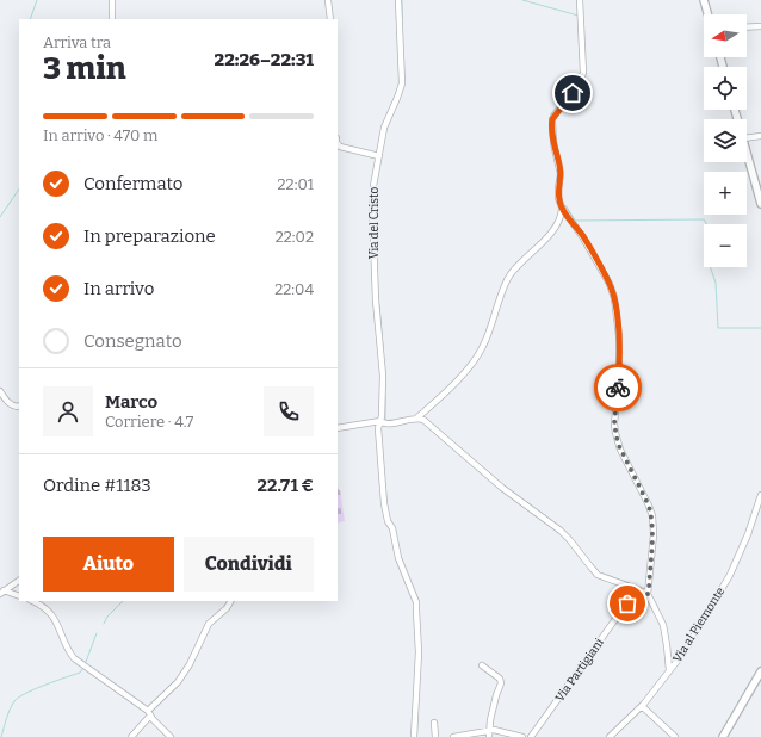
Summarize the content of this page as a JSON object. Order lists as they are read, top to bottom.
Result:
{
  "streets": {
    "street": ["Via del Cristo", "Via al Piemonte", "Via Partigiani"]
  },
  "north": "left",
  "page": {
    "map_buttons": ["+", "−"],
    "heading": ["3 min", "Arriva tra", "22:26–22:31"],
    "panel": [
      "Marco",
      "Corriere · 4.7",
      "Ordine #1183",
      "22.71 €"
    ],
    "bar": "In arrivo · 470 m",
    "list": [
      ["Confermato", "22:01"],
      ["In preparazione", "22:02"],
      ["In arrivo", "22:04"],
      "Consegnato"
    ],
    "buttons": ["Aiuto", "Condividi"]
  }
}
